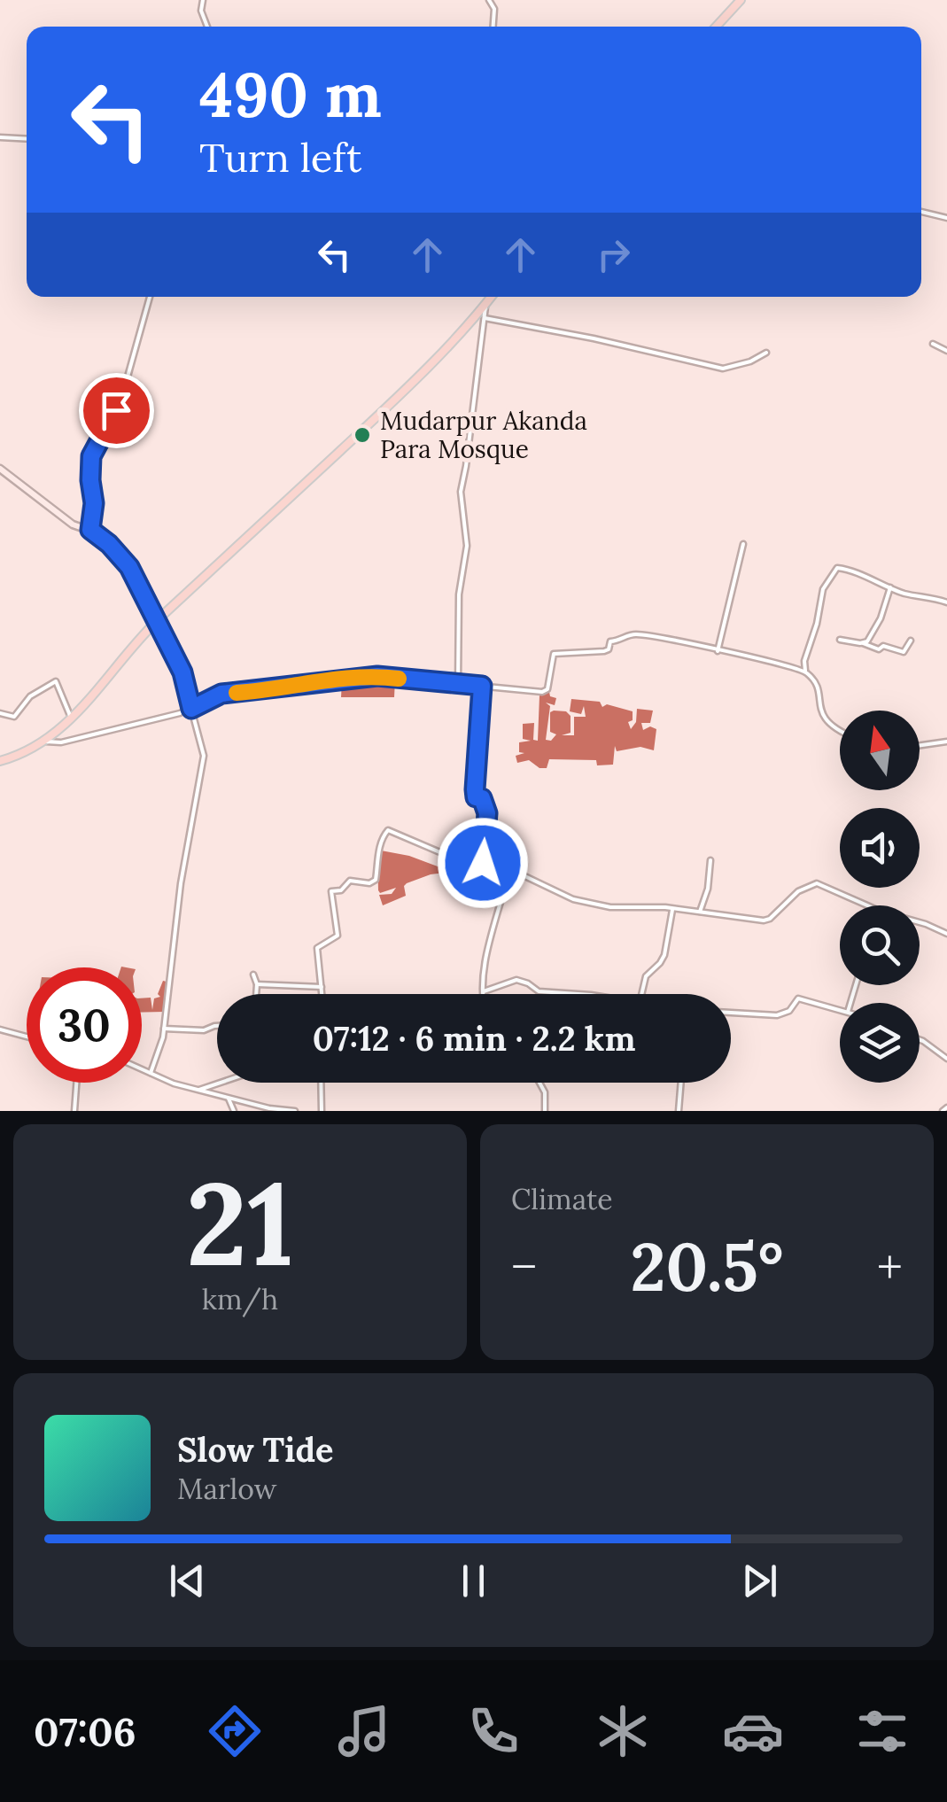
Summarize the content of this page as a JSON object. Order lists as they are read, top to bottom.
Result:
{
  "places": ["Mudarpur Akanda Para Mosque"],
  "north": "top",
  "page": {
    "turn": ["490 m", "Turn left"],
    "limit": "30",
    "trip": "07:12 · 6 min · 2.2 km",
    "tile": [
      ["21", "km/h"],
      "Climate"
    ],
    "heat": ["−", "20.5°", "+"],
    "song": ["Slow Tide", "Marlow"],
    "tabs": "07:06"
  }
}
